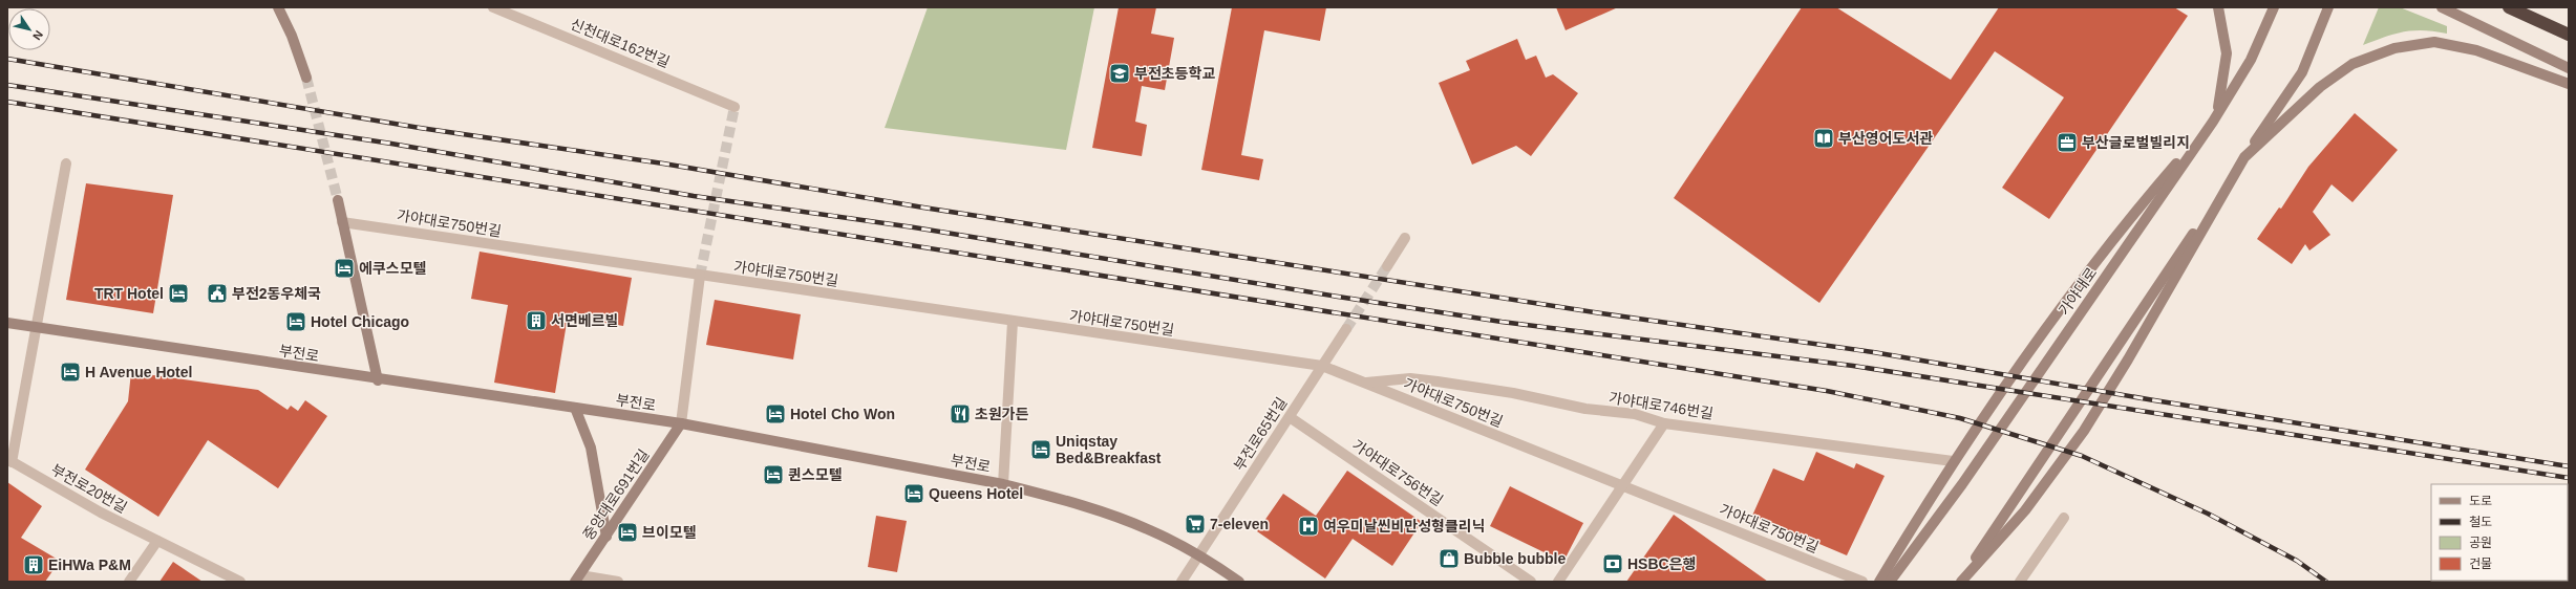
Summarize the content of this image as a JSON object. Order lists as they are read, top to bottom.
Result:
{
  "streets": {
    "main road": ["가야대로", "부전로", "중앙대로691번길"],
    "street": [
      "신천대로162번길",
      "가야대로750번길",
      "가야대로746번길",
      "부전로65번길",
      "가야대로756번길",
      "부전로20번길"
    ]
  },
  "crossings": [
    ["가야대로750번길", "가야대로746번길"],
    ["가야대로750번길", "부전로65번길"],
    ["부전로", "부전로65번길"],
    ["부전로", "중앙대로691번길"],
    ["부전로65번길", "가야대로756번길"]
  ],
  "places": {
    "school or university": ["부전초등학교"],
    "library": ["부산영어도서관"],
    "office": ["부산글로벌빌리지"],
    "hotel": [
      "에쿠스모텔",
      "TRT Hotel",
      "Hotel Chicago",
      "H Avenue Hotel",
      "Hotel Cho Won",
      "Uniqstay Bed&Breakfast",
      "퀸스모텔",
      "Queens Hotel",
      "브이모텔"
    ],
    "public building": ["부전2동우체국"],
    "building": ["서면베르빌", "EiHWa P&M"],
    "restaurant": ["초원가든"],
    "supermarket": ["7-eleven"],
    "hospital": ["여우미날씬비만성형클리닉"],
    "shop": ["Bubble bubble"],
    "bank": ["HSBC은행"]
  },
  "legend": [
    "도로",
    "철도",
    "공원",
    "건물"
  ],
  "north": "bottom right"
}
